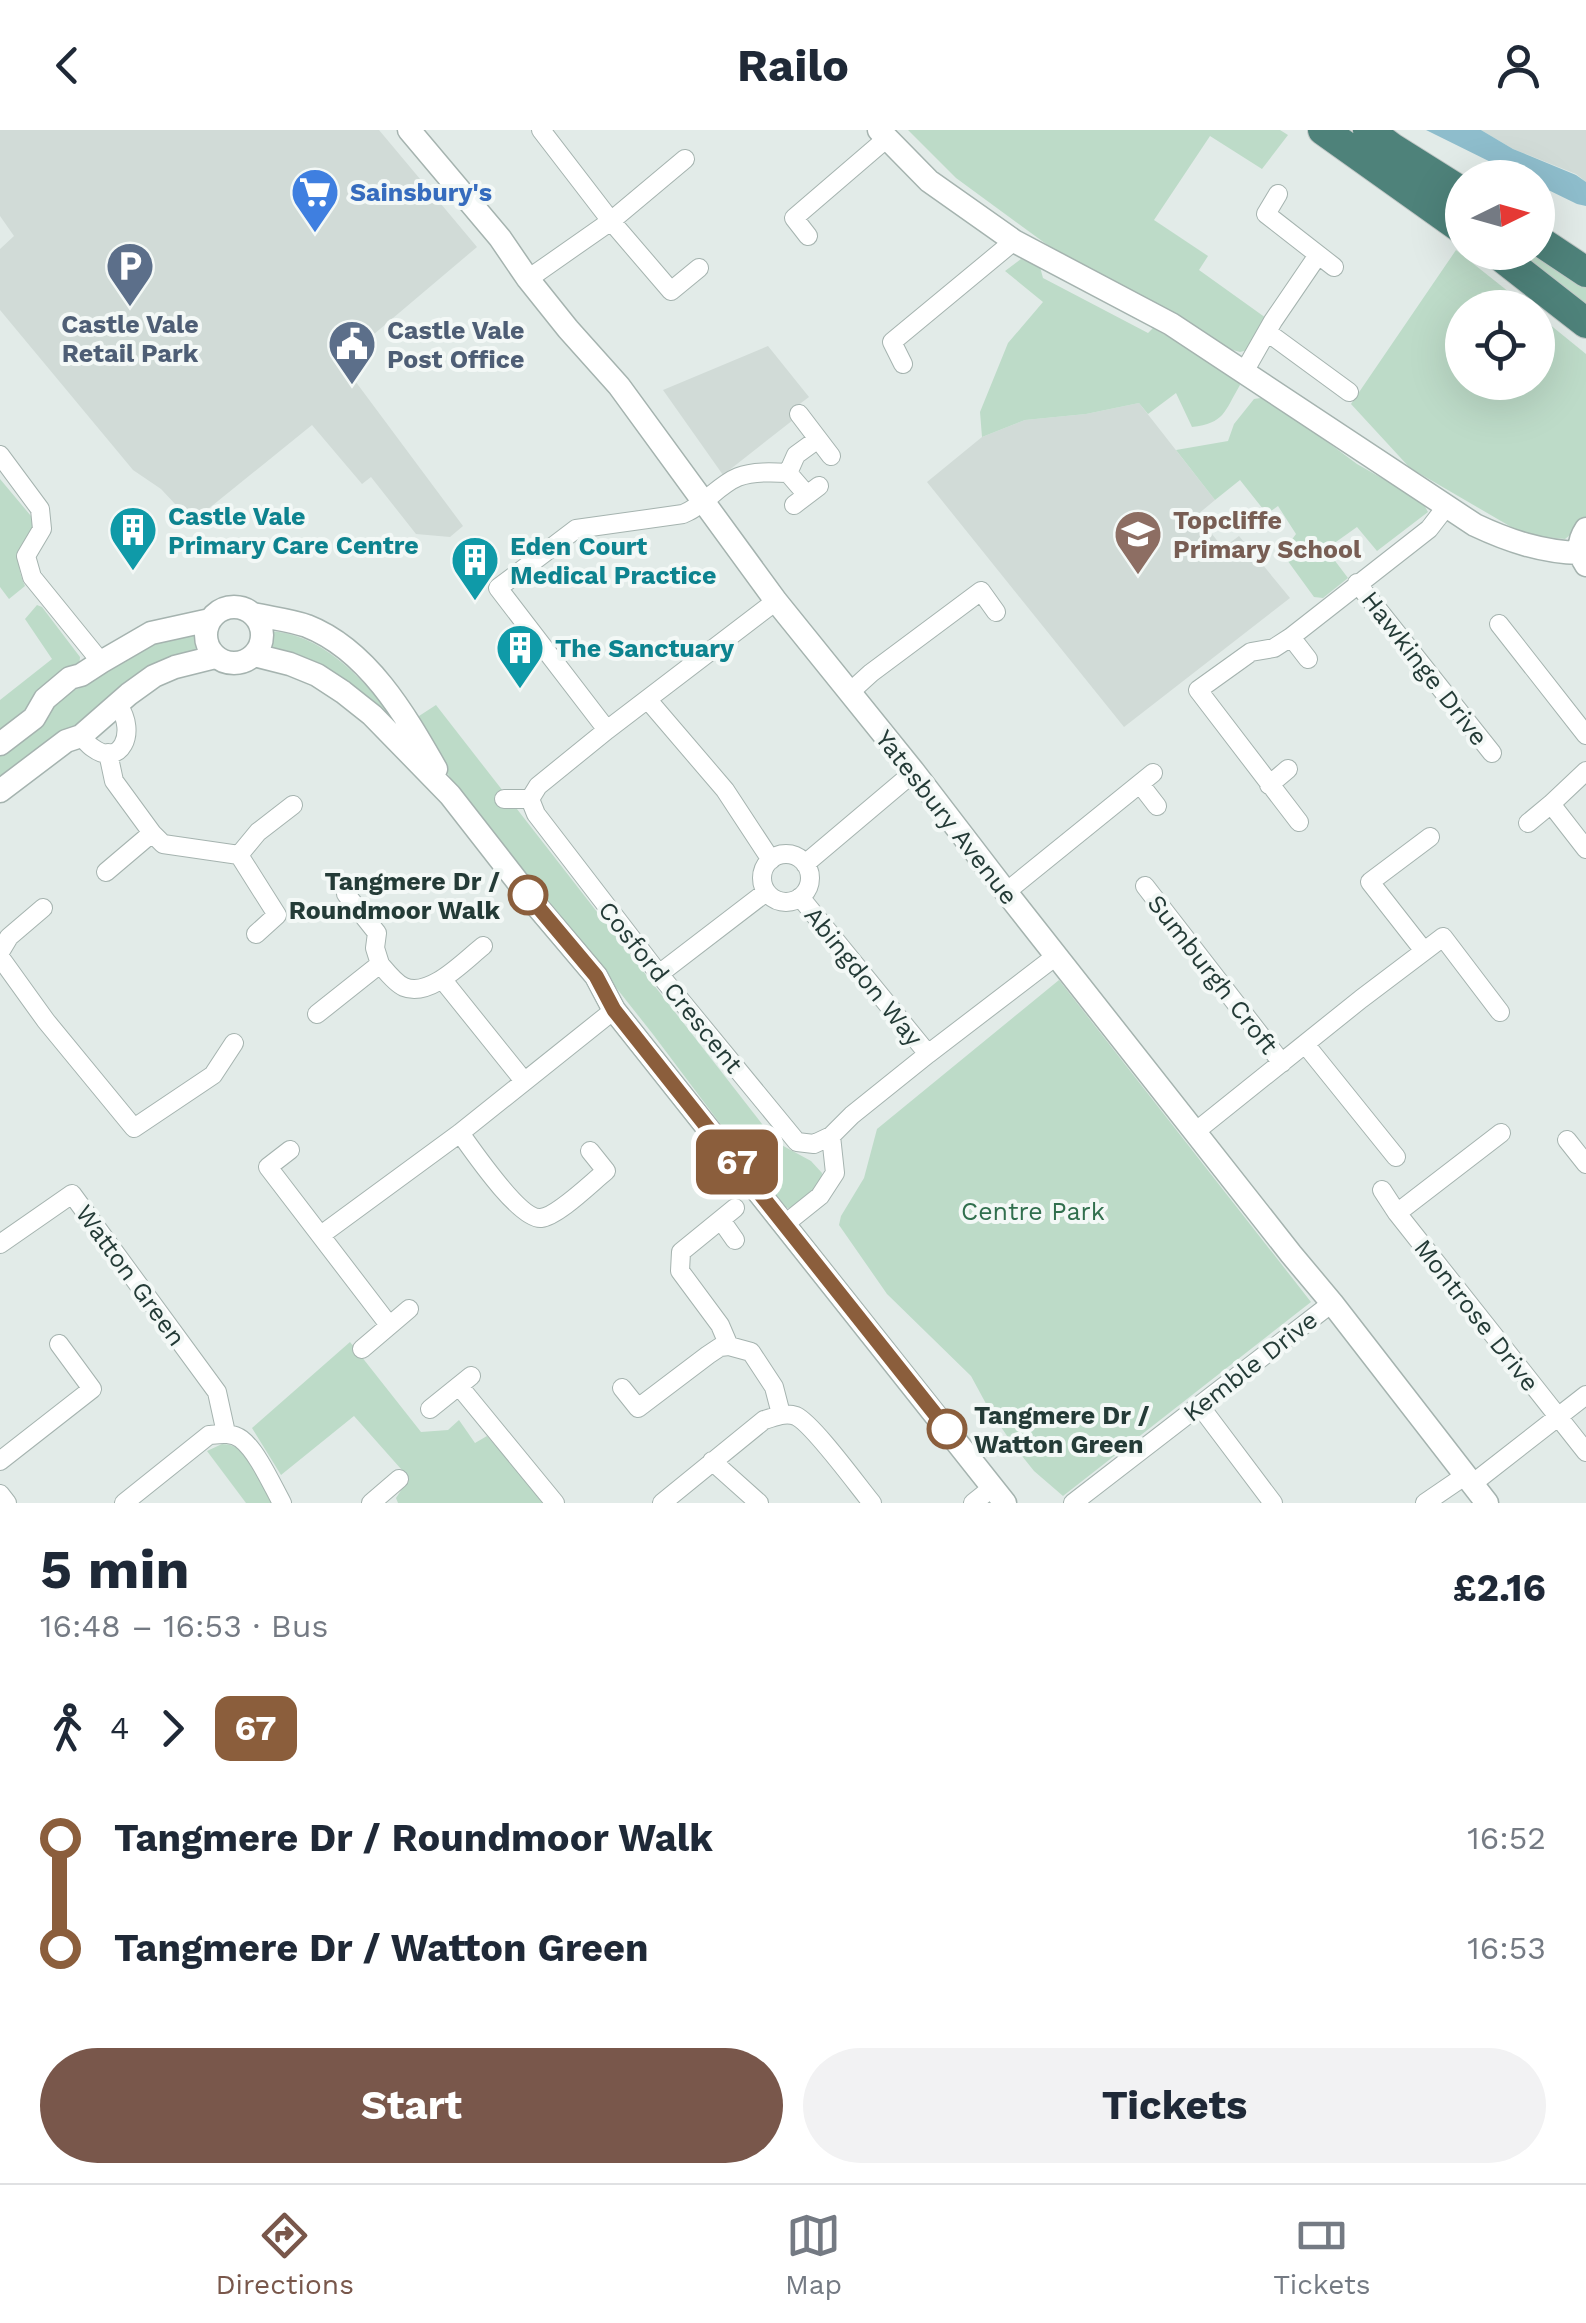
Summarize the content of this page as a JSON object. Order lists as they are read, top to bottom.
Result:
{
  "streets": {
    "street": [
      "Hawkinge Drive",
      "Yatesbury Avenue",
      "Sumburgh Croft",
      "Abingdon Way",
      "Cosford Crescent",
      "Watton Green",
      "Montrose Drive",
      "Kemble Drive"
    ]
  },
  "crossings": [
    ["Yatesbury Avenue", "Sumburgh Croft"],
    ["Yatesbury Avenue", "Kemble Drive"]
  ],
  "parks": ["Centre Park"],
  "places": {
    "supermarket": ["Sainsbury's"],
    "parking": ["Castle Vale Retail Park"],
    "public building": ["Castle Vale Post Office"],
    "building": ["Castle Vale Primary Care Centre", "Eden Court Medical Practice", "The Sanctuary"],
    "school or university": ["Topcliffe Primary School"],
    "other": ["Tangmere Dr / Roundmoor Walk", "Tangmere Dr / Watton Green"]
  },
  "lines": ["bus line 67"],
  "north": "right",
  "page": {
    "header": "Railo",
    "on_map": "67",
    "heading": ["5 min", "16:48 – 16:53 · Bus", "£2.16"],
    "legs": ["4", "67"],
    "list": [
      {
        "name": "Tangmere Dr / Roundmoor Walk",
        "value": "16:52"
      },
      {
        "name": "Tangmere Dr / Watton Green",
        "value": "16:53"
      }
    ],
    "buttons": ["Start", "Tickets"],
    "tabs": ["Directions", "Map", "Tickets"]
  }
}
